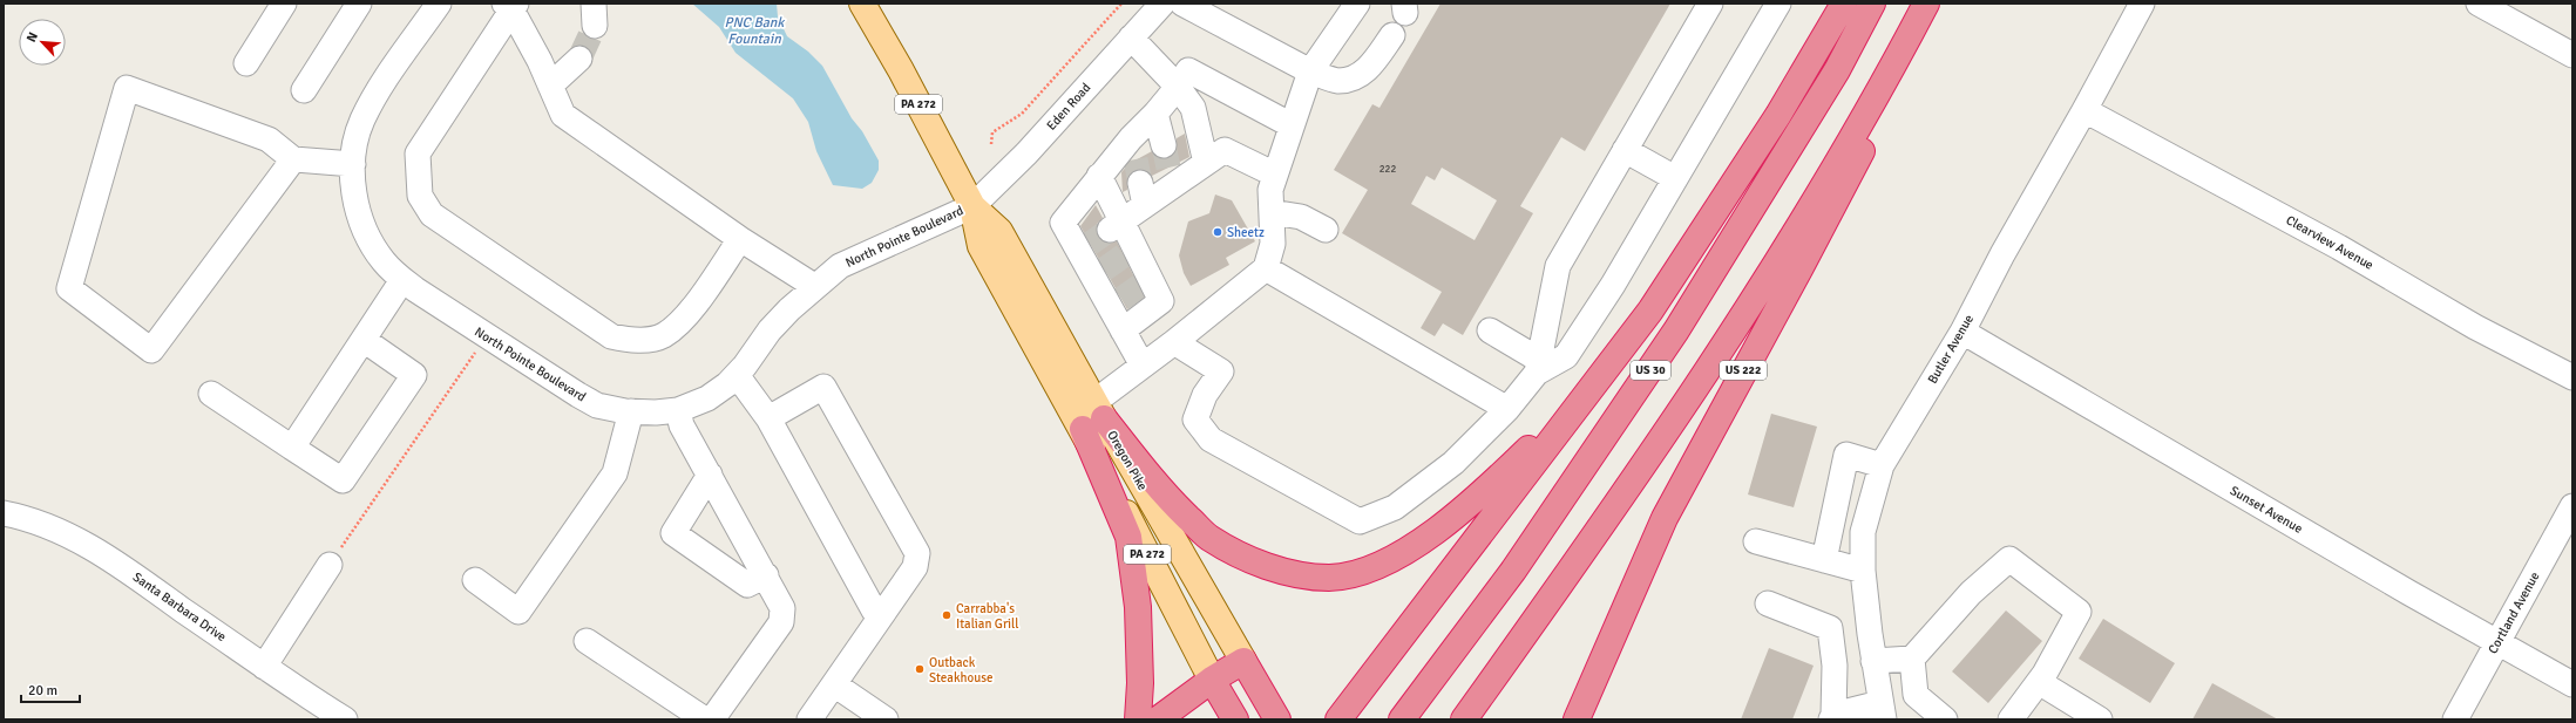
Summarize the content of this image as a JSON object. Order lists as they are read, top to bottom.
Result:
{
  "streets": {
    "highway": [
      "PA 272",
      "US 30",
      "US 222",
      "Oregon Pike"
    ],
    "street": [
      "Eden Road",
      "North Pointe Boulevard",
      "Clearview Avenue",
      "Butler Avenue",
      "Sunset Avenue",
      "Santa Barbara Drive",
      "Cortland Avenue"
    ]
  },
  "crossings": [
    ["Eden Road", "North Pointe Boulevard"],
    ["Eden Road", "Oregon Pike"],
    ["North Pointe Boulevard", "Oregon Pike"],
    ["Clearview Avenue", "Butler Avenue"],
    ["Butler Avenue", "Sunset Avenue"],
    ["Sunset Avenue", "Cortland Avenue"]
  ],
  "water": ["PNC Bank Fountain"],
  "places": ["Sheetz", "Carrabba's Italian Grill", "Outback Steakhouse"],
  "house_numbers": ["222"],
  "scale_bar": "20 m",
  "north": "top left"
}
